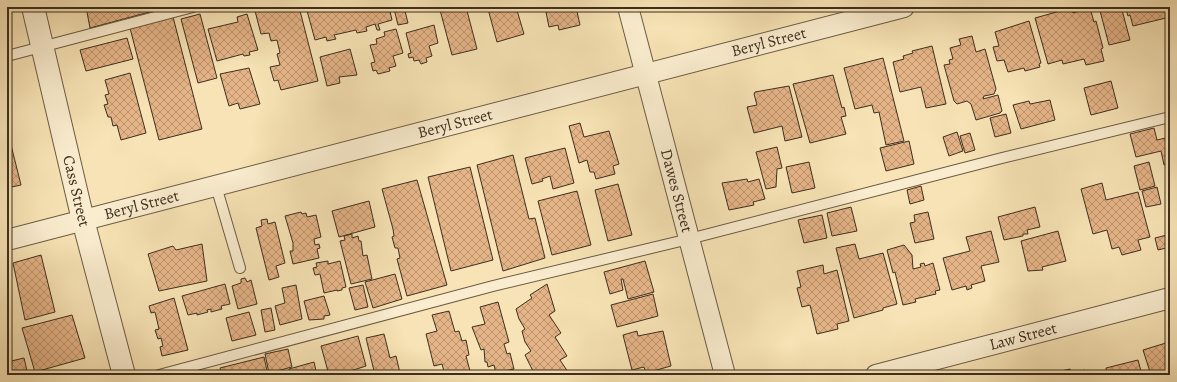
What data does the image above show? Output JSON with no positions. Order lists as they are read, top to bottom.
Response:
{
  "streets": {
    "street": [
      "Beryl Street",
      "Cass Street",
      "Dawes Street",
      "Law Street"
    ]
  },
  "crossings": [
    ["Beryl Street", "Cass Street"],
    ["Beryl Street", "Dawes Street"]
  ]
}
